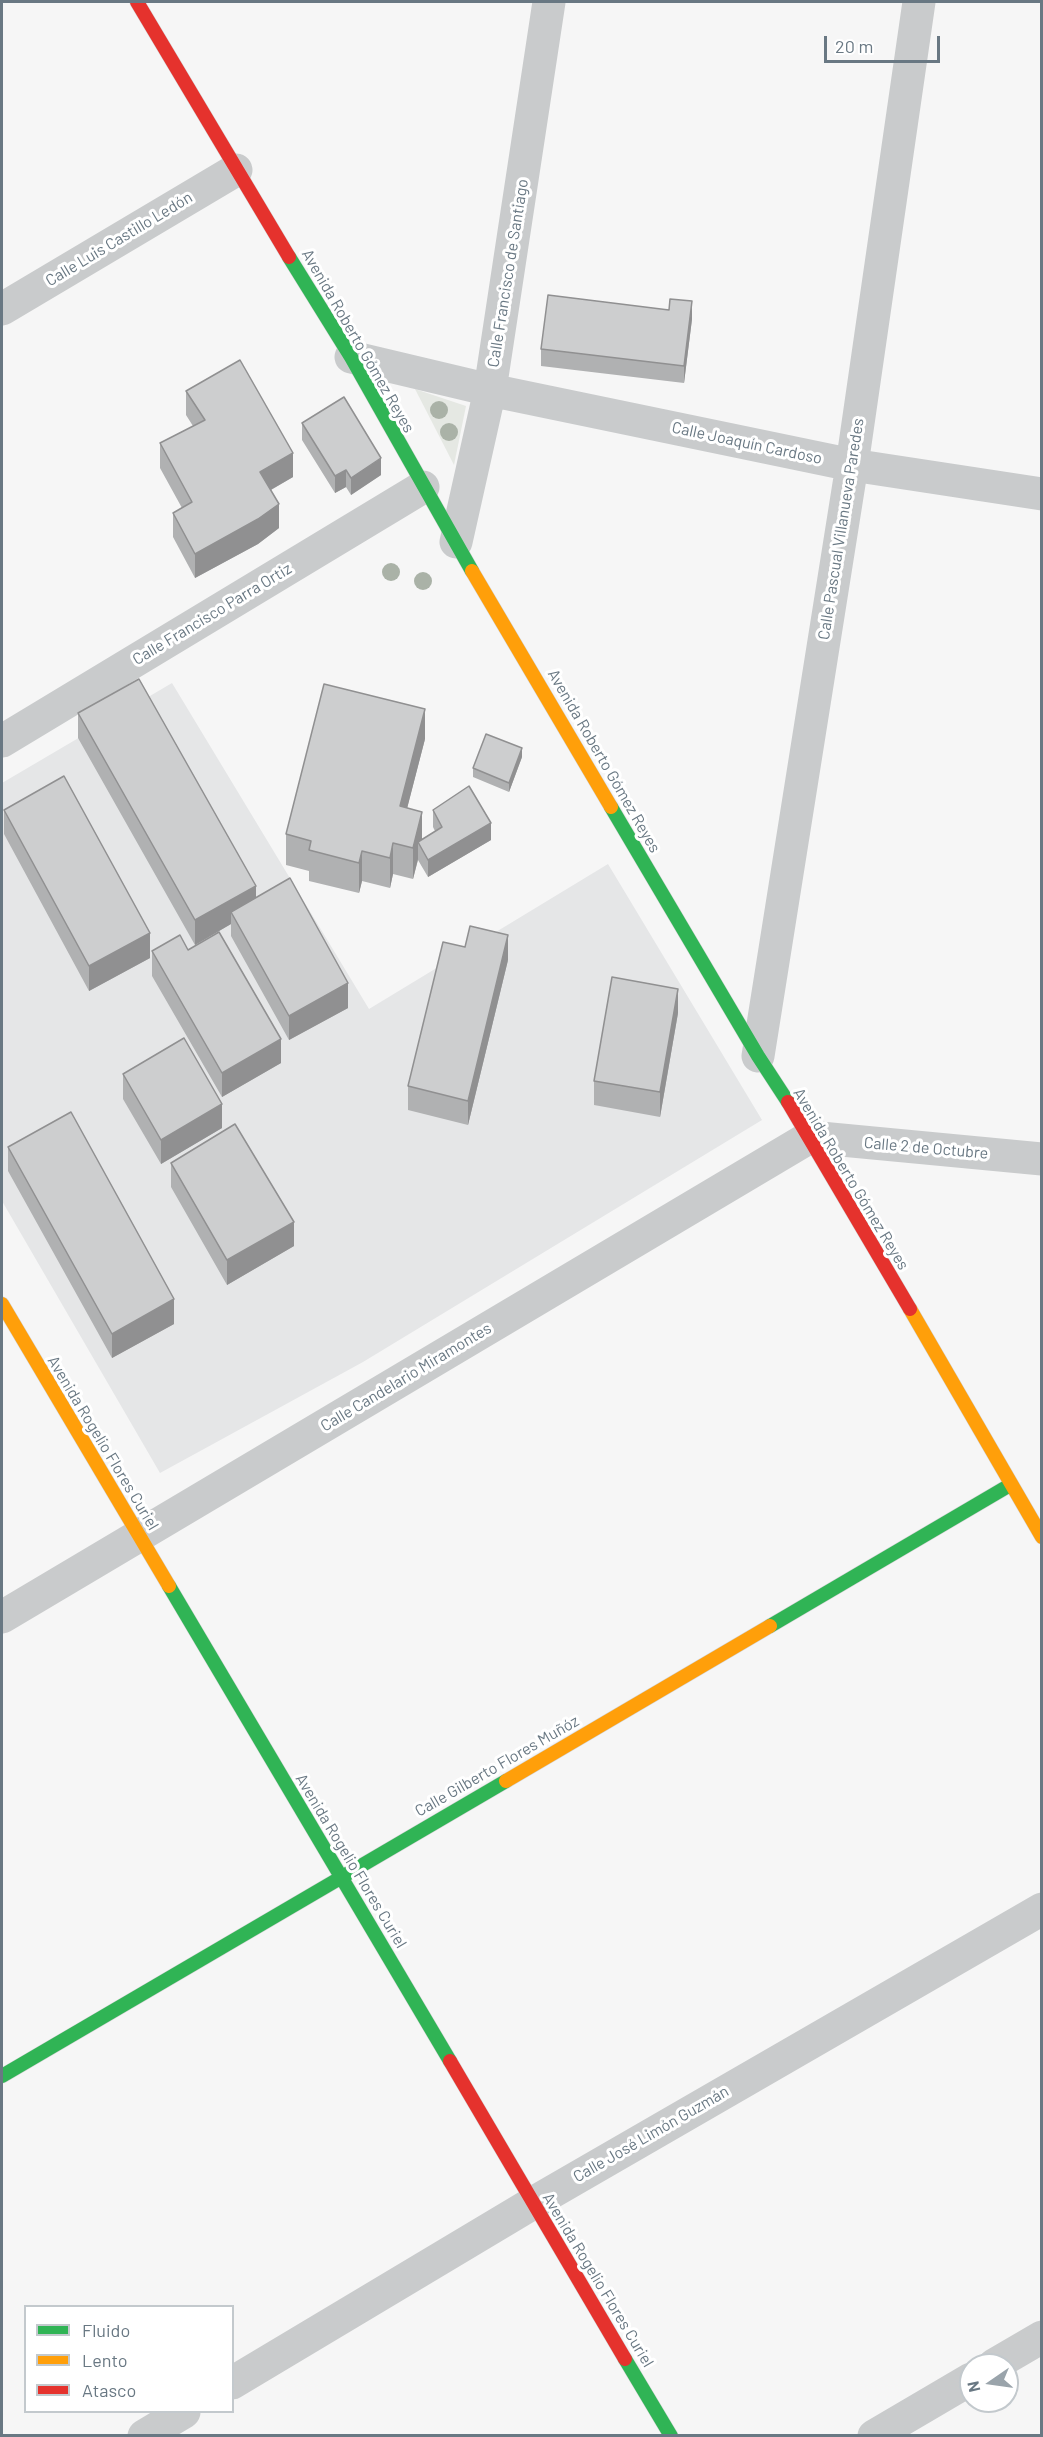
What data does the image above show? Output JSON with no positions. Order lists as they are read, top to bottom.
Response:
{
  "streets": {
    "street": [
      "Calle Luis Castillo Ledón",
      "Calle Francisco de Santiago",
      "Avenida Roberto Gómez Reyes",
      "Calle Joaquín Cardoso",
      "Calle Pascual Villanueva Paredes",
      "Calle Francisco Parra Ortiz",
      "Calle 2 de Octubre",
      "Calle Candelario Miramontes",
      "Avenida Rogelio Flores Curiel",
      "Calle Gilberto Flores Muñóz",
      "Calle José Limón Guzmán"
    ]
  },
  "crossings": [
    ["Calle Luis Castillo Ledón", "Avenida Roberto Gómez Reyes"],
    ["Calle Francisco de Santiago", "Avenida Roberto Gómez Reyes"],
    ["Calle Francisco de Santiago", "Calle Joaquín Cardoso"],
    ["Avenida Roberto Gómez Reyes", "Calle Joaquín Cardoso"],
    ["Avenida Roberto Gómez Reyes", "Calle Pascual Villanueva Paredes"],
    ["Avenida Roberto Gómez Reyes", "Calle Francisco Parra Ortiz"],
    ["Avenida Roberto Gómez Reyes", "Calle 2 de Octubre"],
    ["Avenida Roberto Gómez Reyes", "Calle Candelario Miramontes"],
    ["Avenida Roberto Gómez Reyes", "Calle Gilberto Flores Muñóz"],
    ["Calle Joaquín Cardoso", "Calle Pascual Villanueva Paredes"],
    ["Calle 2 de Octubre", "Calle Candelario Miramontes"],
    ["Calle Candelario Miramontes", "Avenida Rogelio Flores Curiel"],
    ["Avenida Rogelio Flores Curiel", "Calle Gilberto Flores Muñóz"],
    ["Avenida Rogelio Flores Curiel", "Calle José Limón Guzmán"]
  ],
  "legend": ["Fluido", "Lento", "Atasco"],
  "scale_bar": "20 m",
  "north": "left"
}
